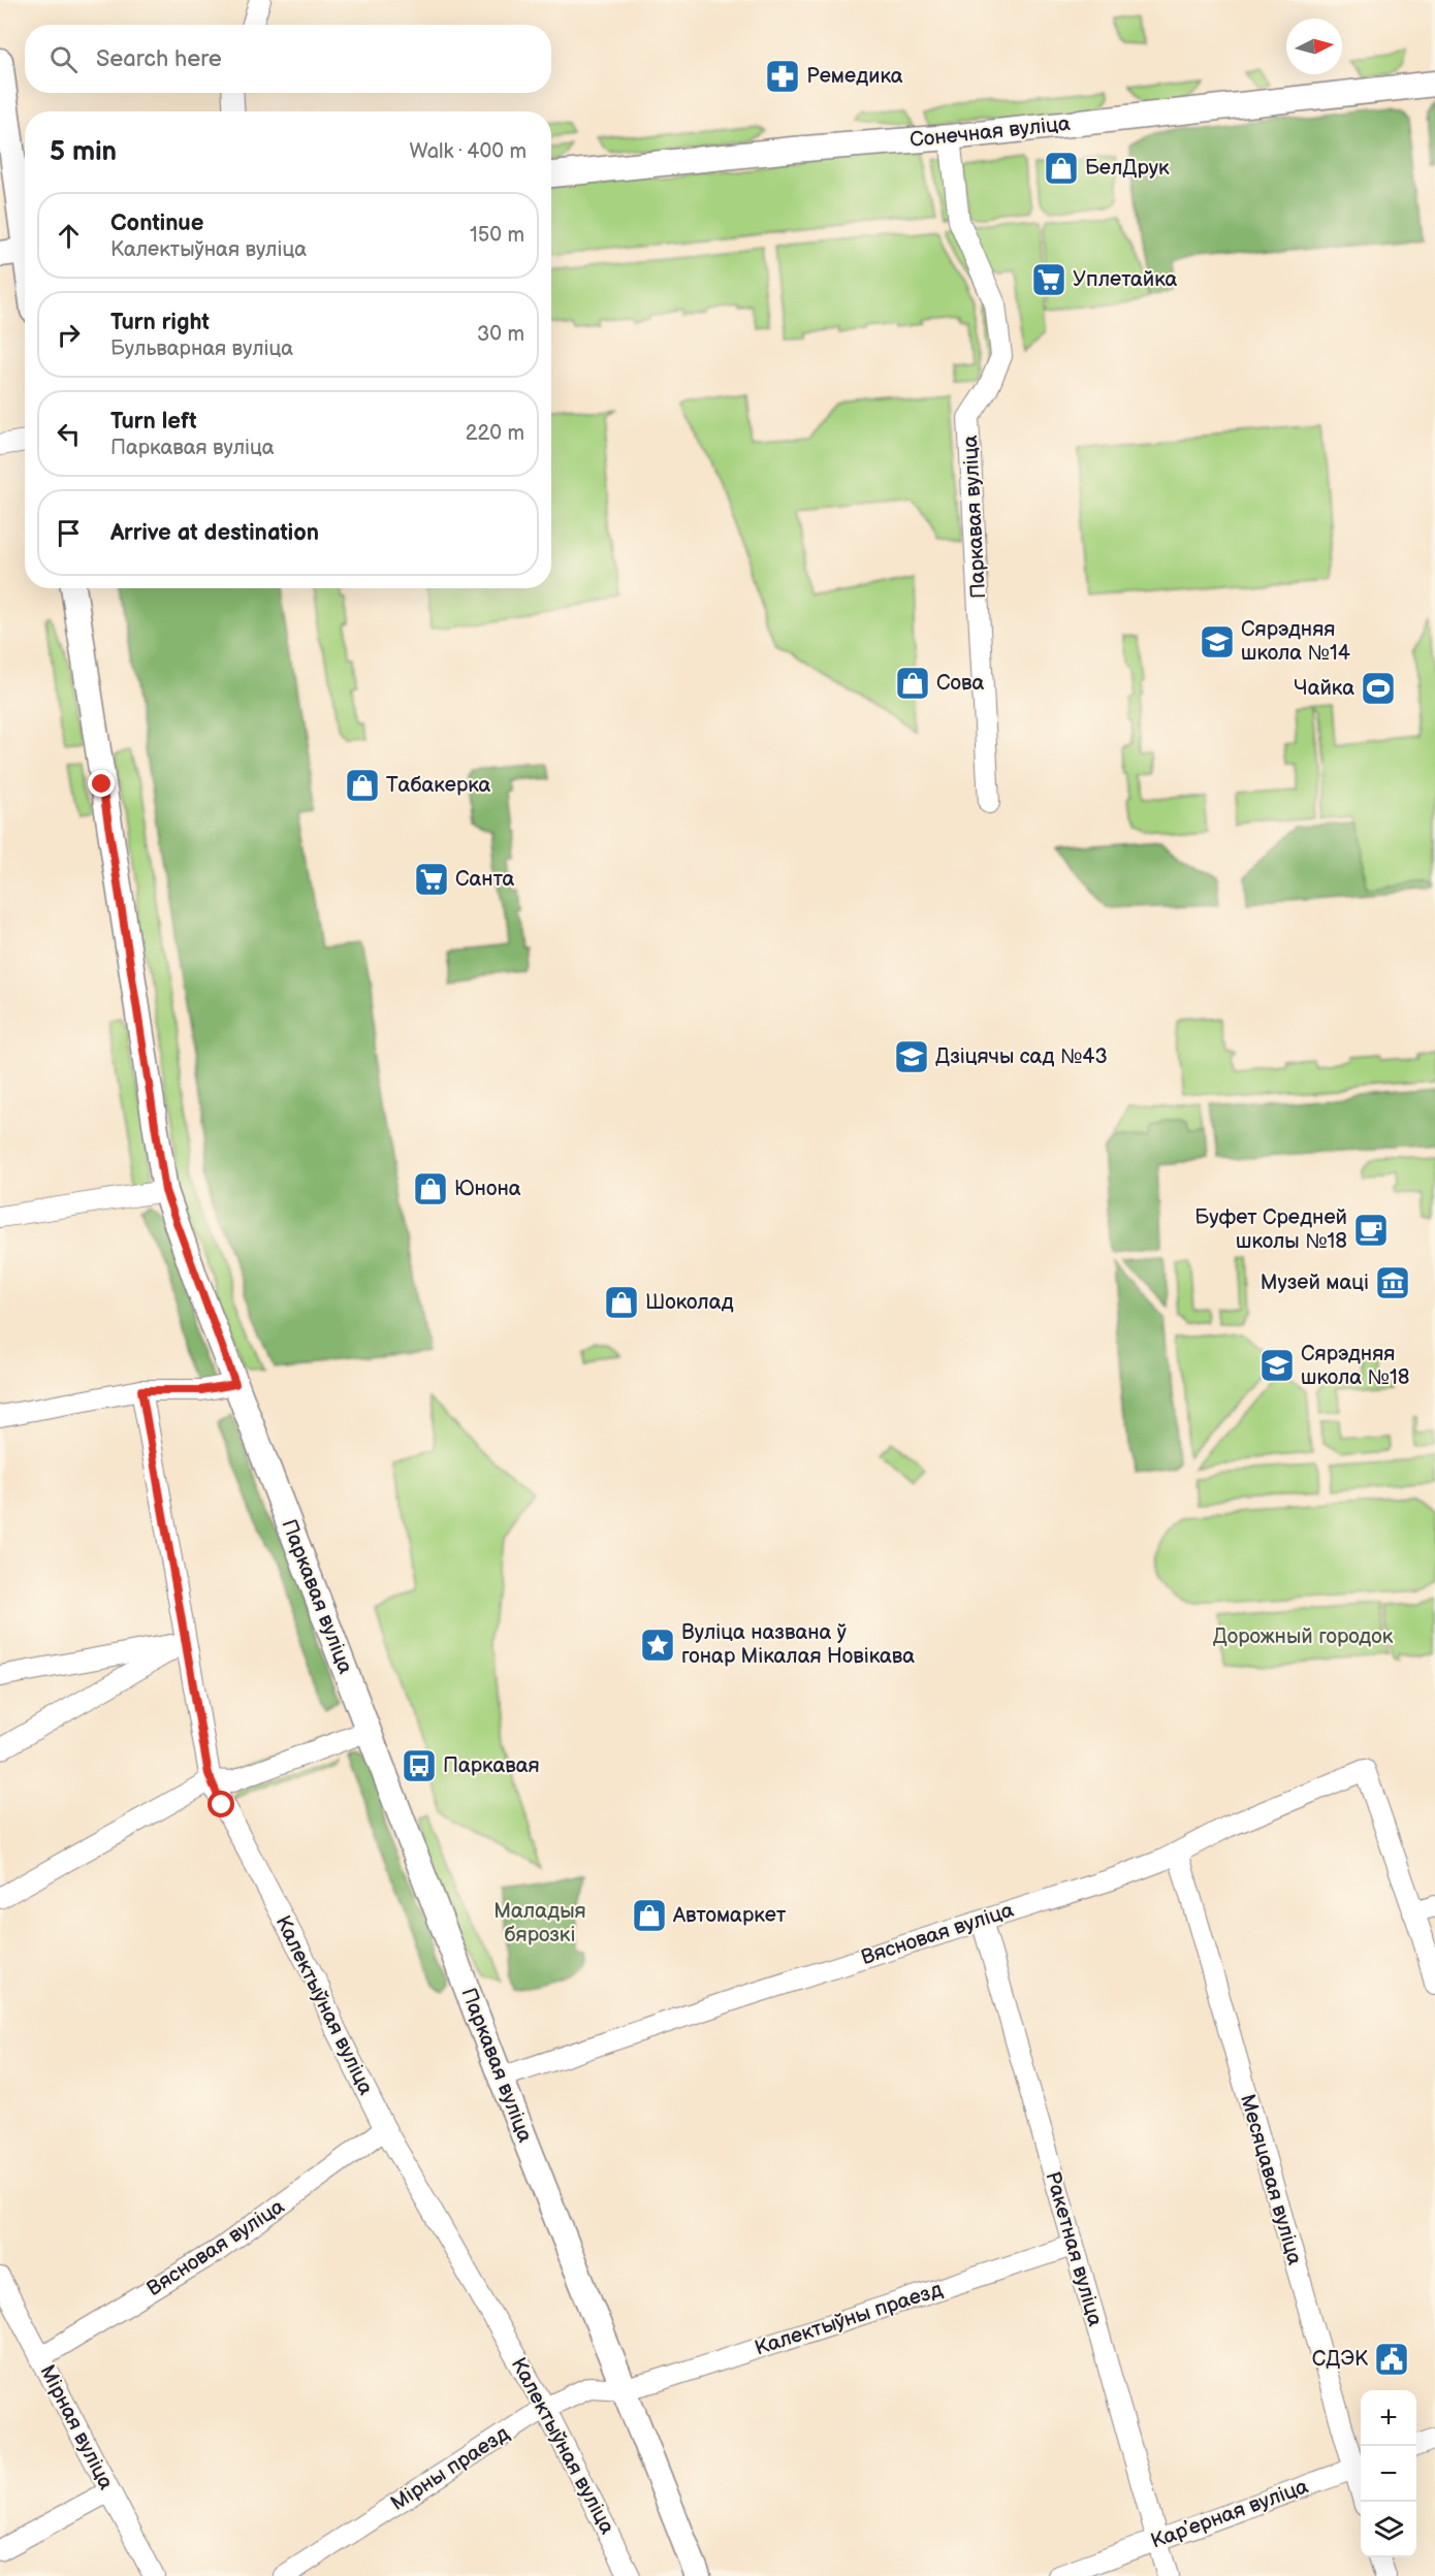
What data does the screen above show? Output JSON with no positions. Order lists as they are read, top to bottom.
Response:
{
  "streets": {
    "street": [
      "Сонечная вуліца",
      "Паркавая вуліца",
      "Вясновая вуліца",
      "Калектыўная вуліца",
      "Месяцавая вуліца",
      "Ракетная вуліца",
      "Калектыўны праезд",
      "Мірная вуліца",
      "Мірны праезд",
      "Карʼерная вуліца"
    ]
  },
  "crossings": [
    ["Сонечная вуліца", "Паркавая вуліца"],
    ["Паркавая вуліца", "Вясновая вуліца"],
    ["Паркавая вуліца", "Калектыўны праезд"],
    ["Паркавая вуліца", "Мірны праезд"],
    ["Вясновая вуліца", "Калектыўная вуліца"],
    ["Вясновая вуліца", "Месяцавая вуліца"],
    ["Вясновая вуліца", "Ракетная вуліца"],
    ["Вясновая вуліца", "Мірная вуліца"],
    ["Калектыўная вуліца", "Мірны праезд"],
    ["Месяцавая вуліца", "Карʼерная вуліца"],
    ["Ракетная вуліца", "Калектыўны праезд"],
    ["Ракетная вуліца", "Карʼерная вуліца"],
    ["Калектыўны праезд", "Мірны праезд"]
  ],
  "parks": ["Дорожный городок", "Маладыя бярозкі"],
  "places": {
    "pharmacy": ["Ремедика"],
    "shop": [
      "БелДрук",
      "Сова",
      "Табакерка",
      "Юнона",
      "Шоколад",
      "Автомаркет"
    ],
    "supermarket": ["Уплетайка", "Санта"],
    "school or university": ["Сярэдняя школа №14", "Дзіцячы сад №43", "Сярэдняя школа №18"],
    "sports": ["Чайка"],
    "cafe": ["Буфет Средней школы №18"],
    "museum": ["Музей маці"],
    "place": ["Вуліца названа ў гонар Мікалая Новікава"],
    "bus stop": ["Паркавая"],
    "public building": ["СДЭК"]
  },
  "north": "right",
  "page": {
    "search": "Search here",
    "heading": ["5 min", "Walk · 400 m"],
    "list": [
      ["Continue", "Калектыўная вуліца", "150 m"],
      ["Turn right", "Бульварная вуліца", "30 m"],
      ["Turn left", "Паркавая вуліца", "220 m"],
      "Arrive at destination"
    ],
    "map_buttons": ["+", "−"]
  }
}
